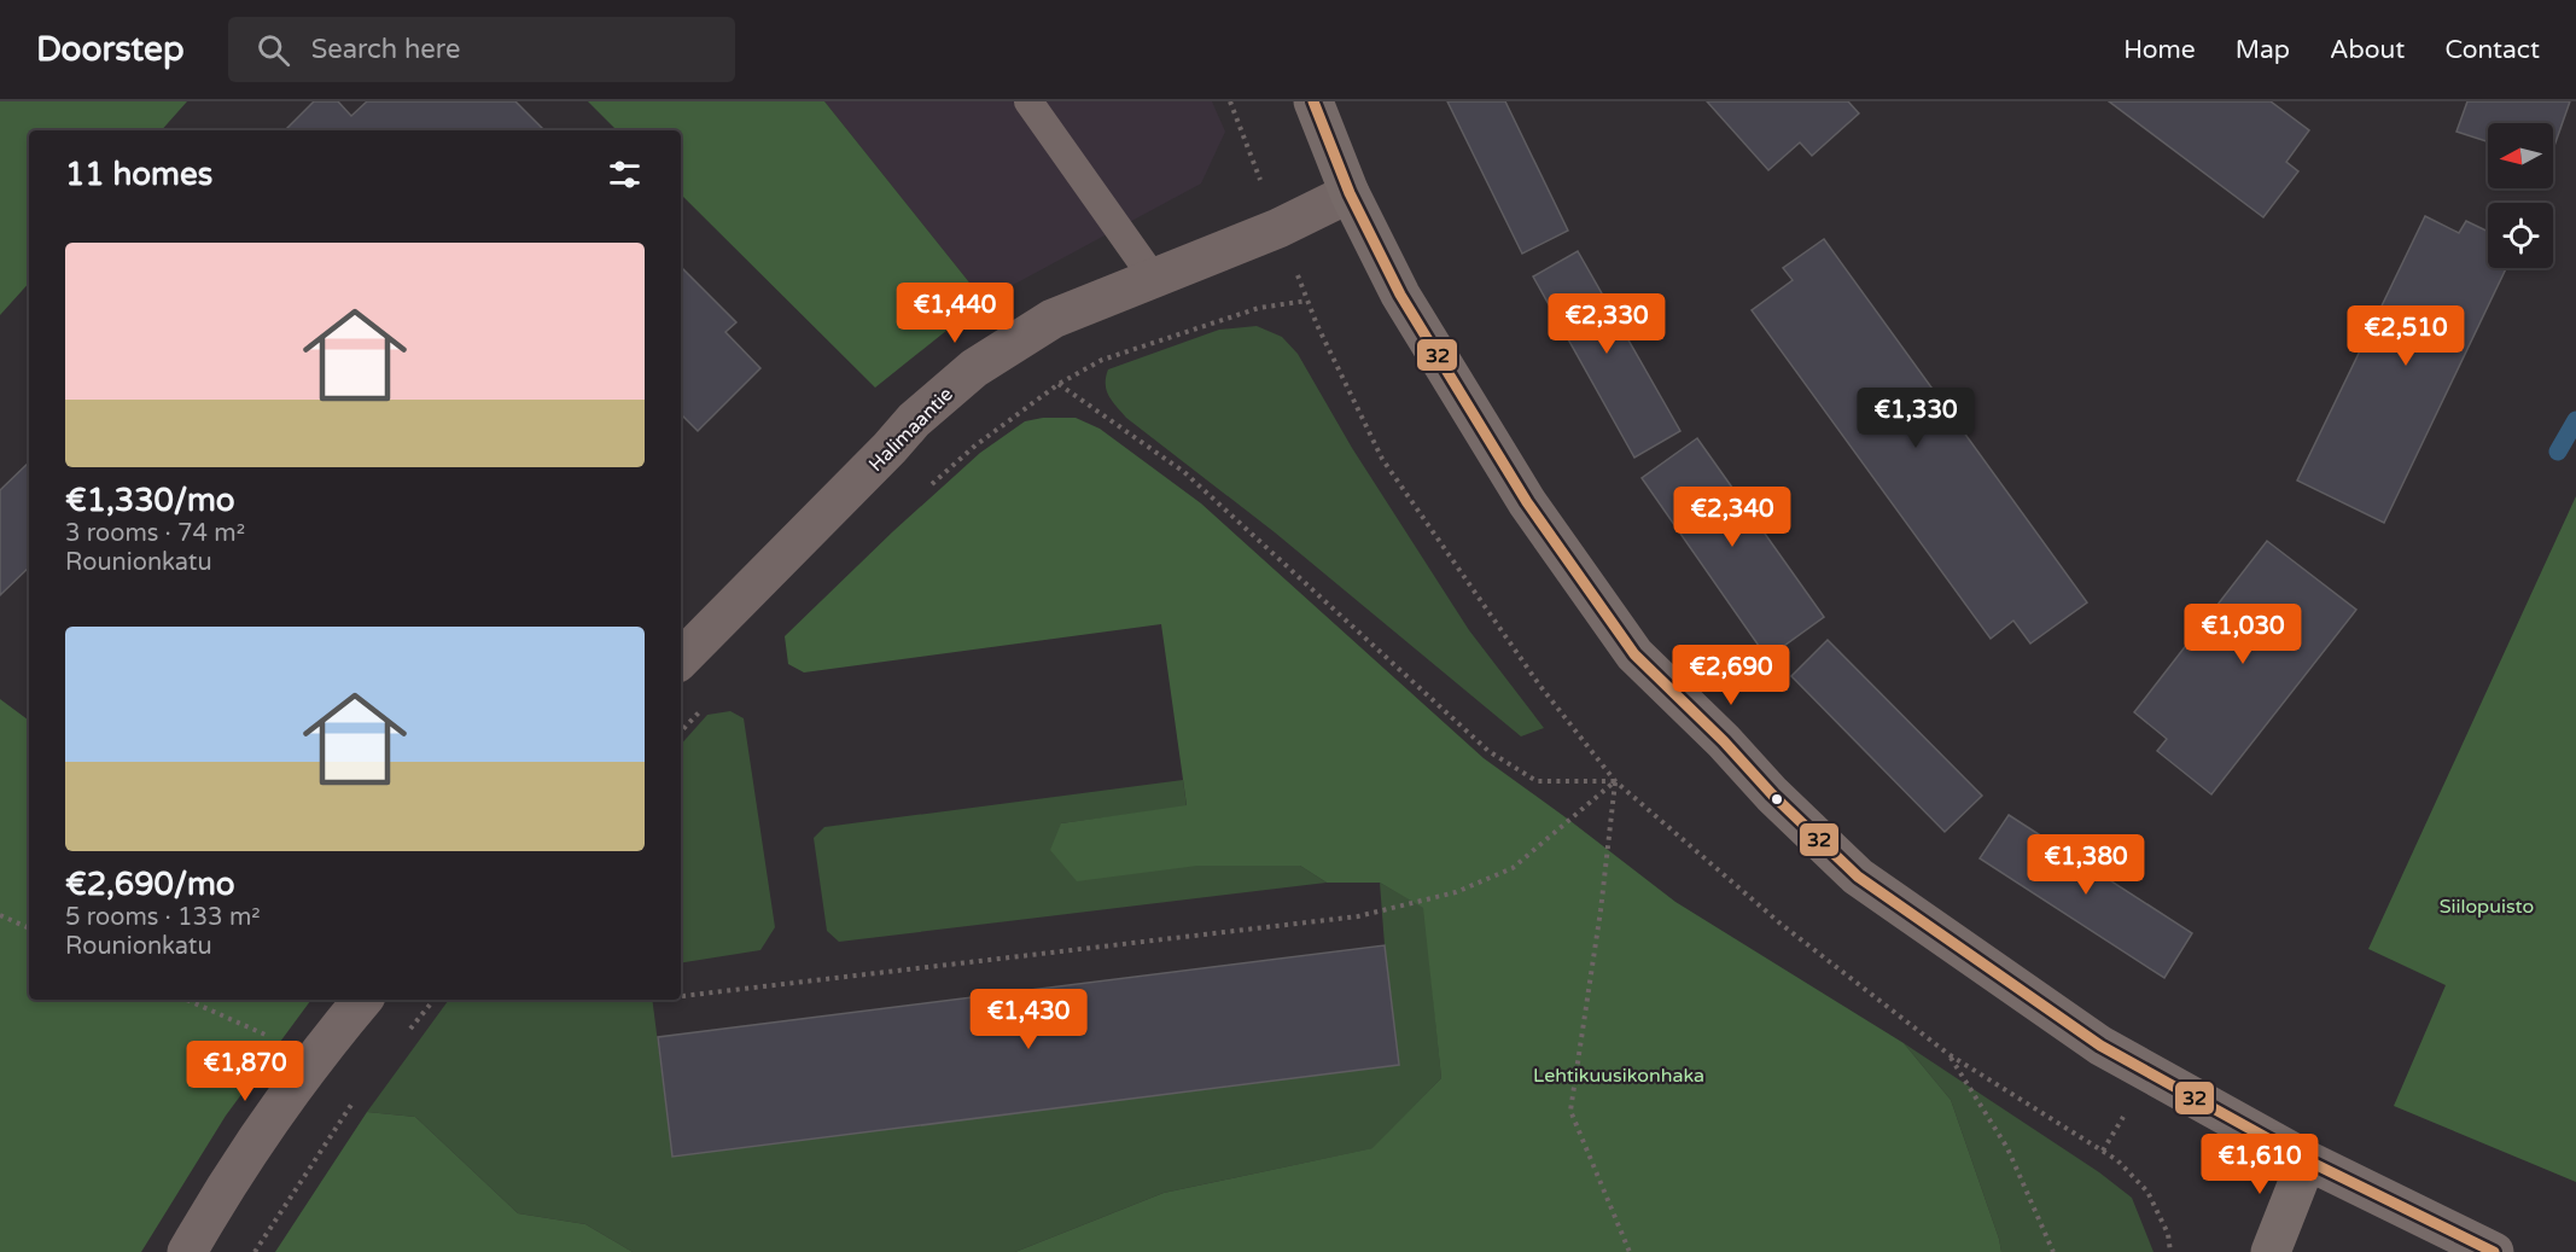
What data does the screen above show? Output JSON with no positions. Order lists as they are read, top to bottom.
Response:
{
  "streets": {
    "street": ["Halimaantie"]
  },
  "parks": ["Siilopuisto", "Lehtikuusikonhaka"],
  "lines": ["transit line 32"],
  "north": "left",
  "page": {
    "header": "Doorstep",
    "search": "Search here",
    "nav": [
      "Home",
      "Map",
      "About",
      "Contact"
    ],
    "heading": "11 homes",
    "list": [
      {
        "name": "€1,330/mo",
        "note": "3 rooms · 74 m² · Rounionkatu"
      },
      {
        "name": "€2,690/mo",
        "note": "5 rooms · 133 m² · Rounionkatu"
      }
    ],
    "price": [
      "€1,440",
      "€2,330",
      "€2,510",
      "€1,330",
      "€2,340",
      "€1,030",
      "€2,690",
      "€1,380",
      "€1,430",
      "€1,870",
      "€1,610"
    ]
  }
}
